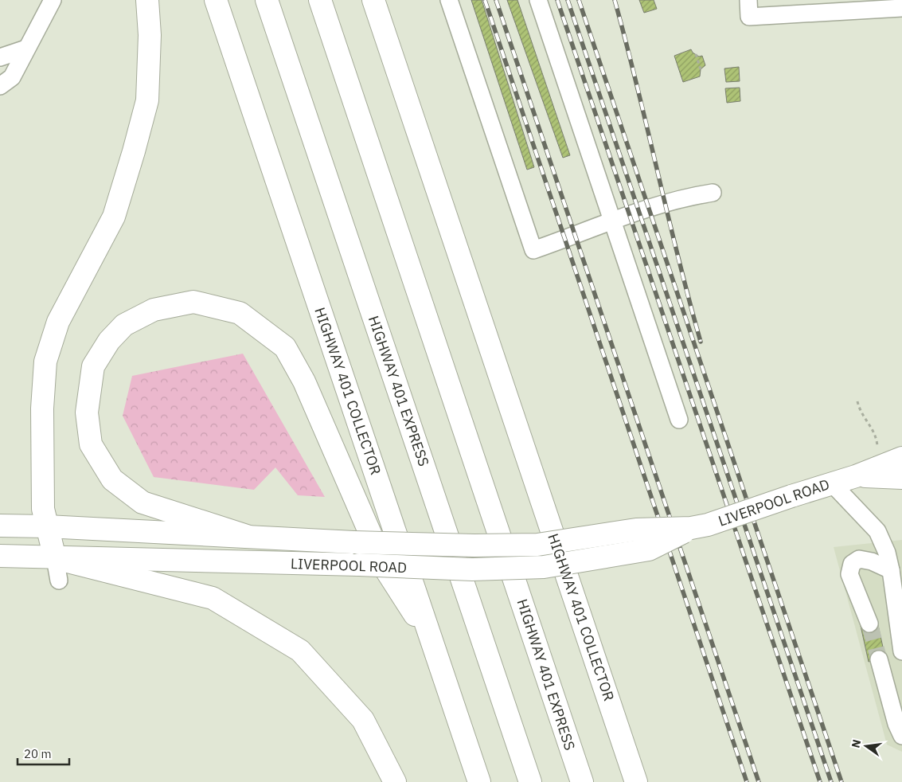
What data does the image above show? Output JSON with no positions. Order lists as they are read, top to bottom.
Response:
{
  "streets": {
    "main road": ["HIGHWAY 401 COLLECTOR", "HIGHWAY 401 EXPRESS", "LIVERPOOL ROAD"]
  },
  "scale_bar": "20 m",
  "north": "left"
}
